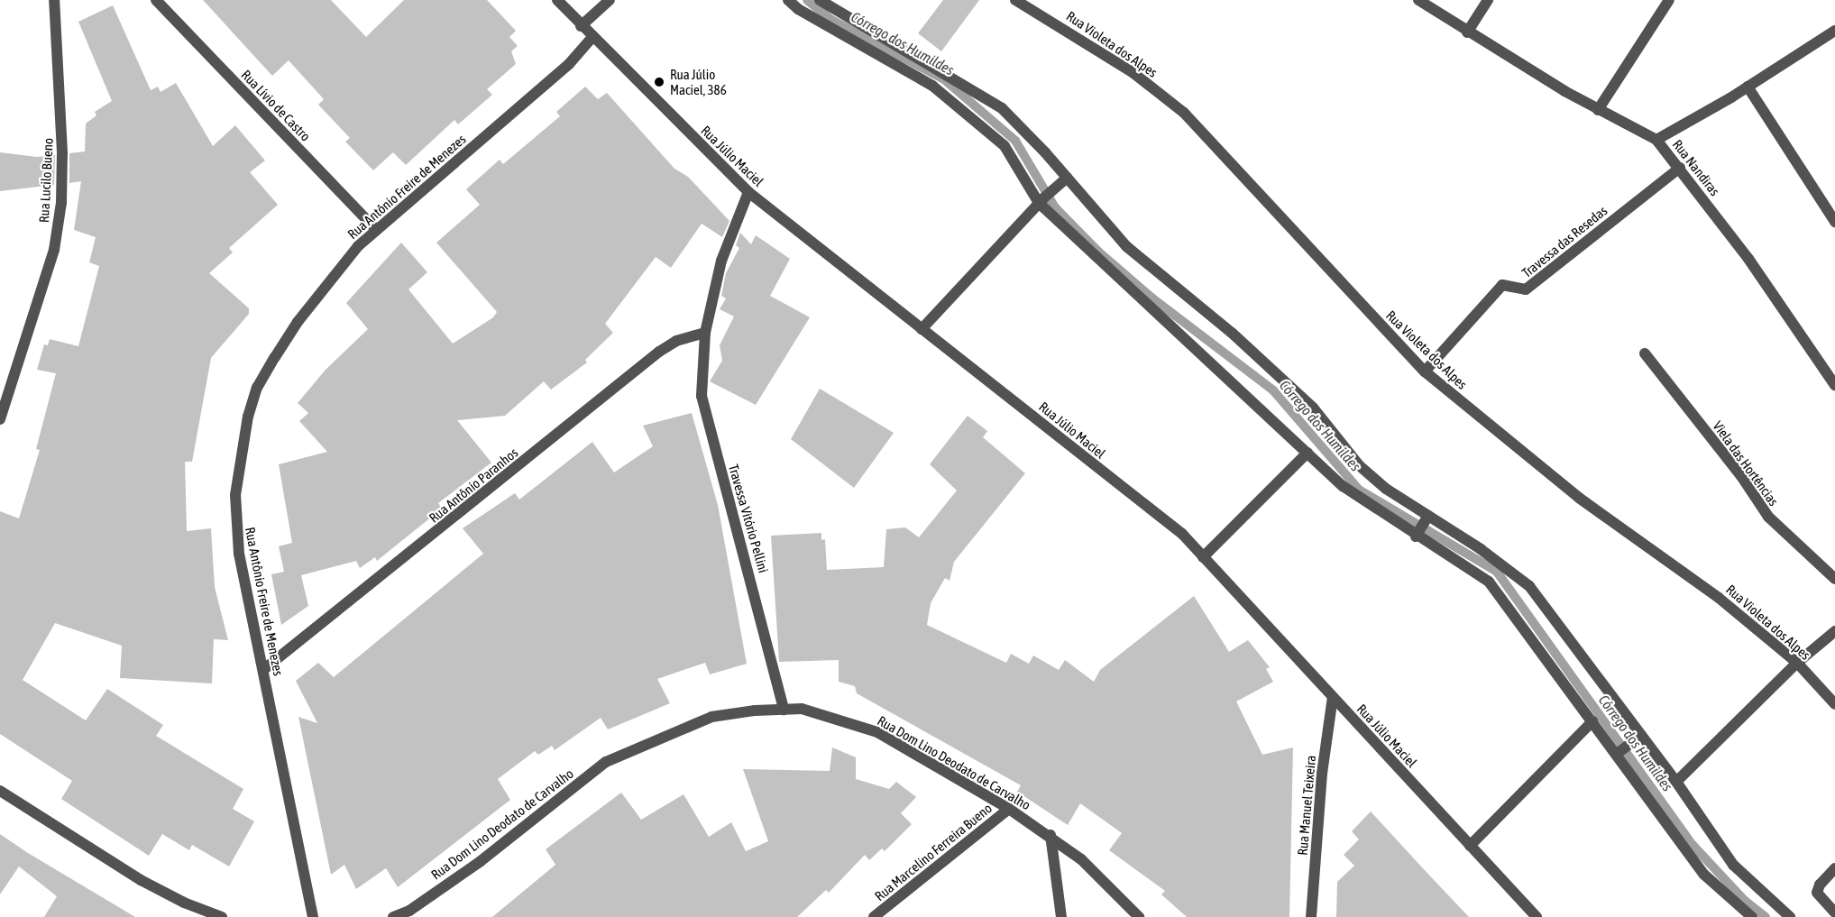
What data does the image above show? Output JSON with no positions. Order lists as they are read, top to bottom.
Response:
{
  "streets": {
    "street": [
      "Rua Violeta dos Alpes",
      "Rua Lívio de Castro",
      "Rua Júlio Maciel",
      "Rua Nandiras",
      "Rua Lucilo Bueno",
      "Rua Antônio Freire de Menezes",
      "Travessa das Resedas",
      "Viela das Hortências",
      "Rua Antônio Paranhos",
      "Travessa Vitório Pellini",
      "Rua Dom Lino Deodato de Carvalho",
      "Rua Manuel Teixeira",
      "Rua Marcelino Ferreira Bueno"
    ]
  },
  "crossings": [
    ["Rua Violeta dos Alpes", "Travessa das Resedas"],
    ["Rua Lívio de Castro", "Rua Antônio Freire de Menezes"],
    ["Rua Júlio Maciel", "Rua Antônio Freire de Menezes"],
    ["Rua Júlio Maciel", "Travessa Vitório Pellini"],
    ["Rua Júlio Maciel", "Rua Manuel Teixeira"],
    ["Rua Nandiras", "Travessa das Resedas"],
    ["Rua Antônio Freire de Menezes", "Rua Antônio Paranhos"],
    ["Rua Antônio Paranhos", "Travessa Vitório Pellini"],
    ["Travessa Vitório Pellini", "Rua Dom Lino Deodato de Carvalho"],
    ["Rua Dom Lino Deodato de Carvalho", "Rua Marcelino Ferreira Bueno"]
  ],
  "water": ["Córrego dos Humildes"],
  "places": ["Rua Júlio Maciel, 386"]
}
